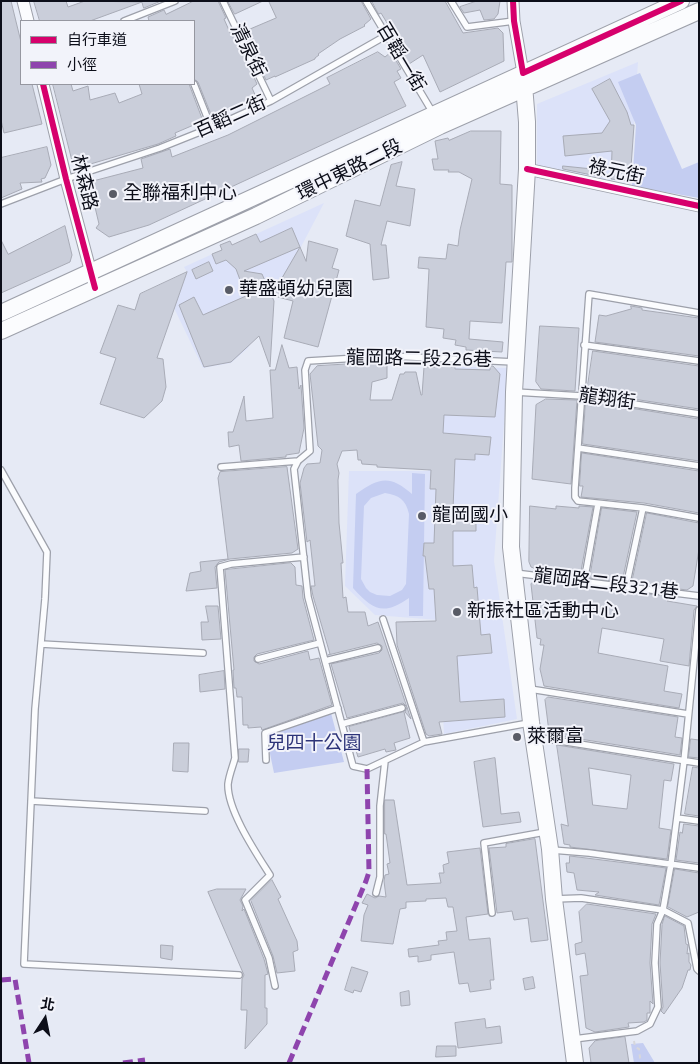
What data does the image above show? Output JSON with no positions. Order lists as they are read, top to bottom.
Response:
{
  "streets": {
    "main road": ["環中東路二段"],
    "street": ["祿元街", "林森路"],
    "lane": [
      "清泉街",
      "百韜一街",
      "百韜二街",
      "龍岡路二段226巷",
      "龍翔街",
      "龍岡路二段321巷"
    ]
  },
  "crossings": [
    ["清泉街", "百韜二街"],
    ["百韜一街", "百韜二街"],
    ["百韜一街", "環中東路二段"],
    ["百韜二街", "林森路"],
    ["環中東路二段", "林森路"]
  ],
  "parks": ["兒四十公園"],
  "places": [
    "全聯福利中心",
    "華盛頓幼兒園",
    "龍岡國小",
    "新振社區活動中心",
    "萊爾富"
  ],
  "legend": ["自行車道", "小徑"],
  "north": "top"
}
